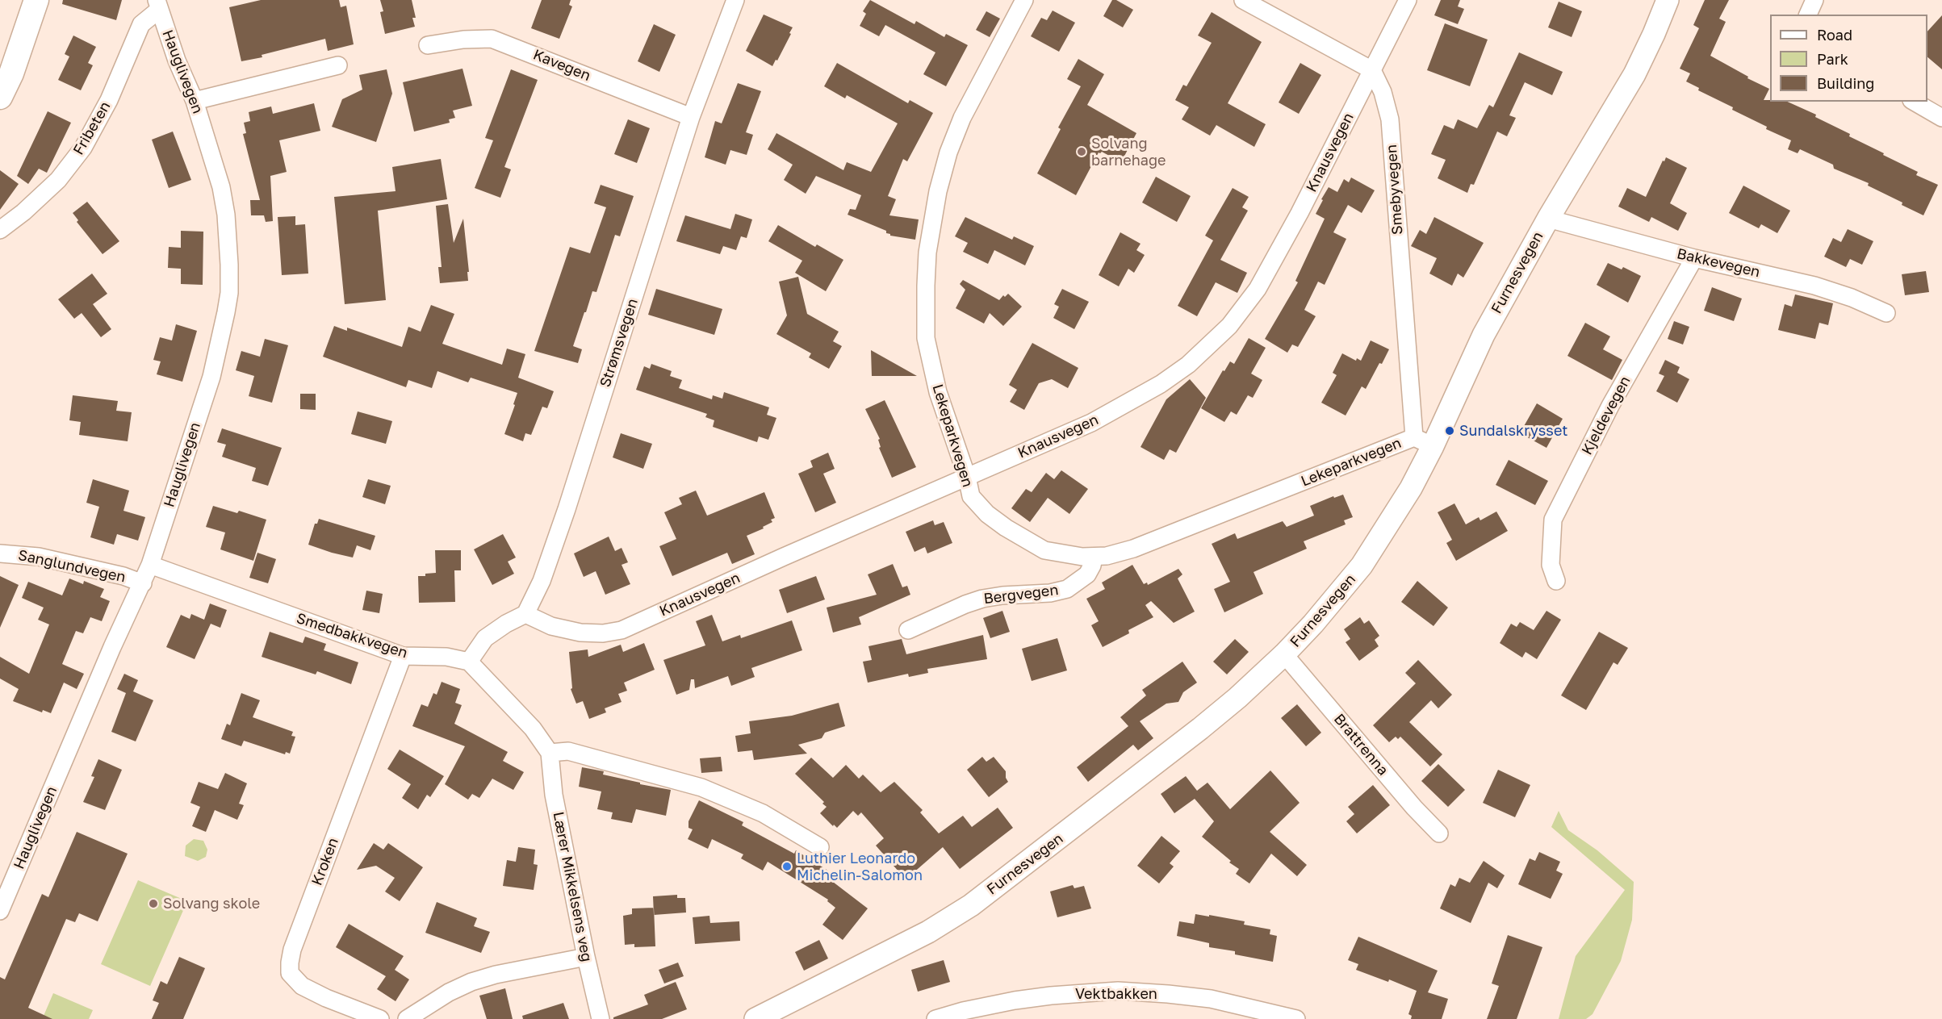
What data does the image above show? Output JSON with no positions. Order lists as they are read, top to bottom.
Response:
{
  "streets": {
    "street": [
      "Kavegen",
      "Hauglivegen",
      "Fribeten",
      "Knausvegen",
      "Smebyvegen",
      "Bakkevegen",
      "Furnesvegen",
      "Strømsvegen",
      "Kjeldevegen",
      "Lekeparkvegen",
      "Sanglundvegen",
      "Bergvegen",
      "Smedbakkvegen",
      "Brattrenna",
      "Kroken",
      "Lærer Mikkelsens veg",
      "Vektbakken"
    ]
  },
  "crossings": [
    ["Kavegen", "Strømsvegen"],
    ["Hauglivegen", "Fribeten"],
    ["Hauglivegen", "Sanglundvegen"],
    ["Hauglivegen", "Smedbakkvegen"],
    ["Knausvegen", "Smebyvegen"],
    ["Knausvegen", "Strømsvegen"],
    ["Knausvegen", "Lekeparkvegen"],
    ["Smebyvegen", "Furnesvegen"],
    ["Smebyvegen", "Lekeparkvegen"],
    ["Bakkevegen", "Furnesvegen"],
    ["Bakkevegen", "Kjeldevegen"],
    ["Furnesvegen", "Lekeparkvegen"],
    ["Furnesvegen", "Brattrenna"],
    ["Lekeparkvegen", "Bergvegen"],
    ["Smedbakkvegen", "Kroken"]
  ],
  "places": [
    "Solvang barnehage",
    "Sundalskrysset",
    "Luthier Leonardo Michelin-Salomon",
    "Solvang skole"
  ],
  "legend": ["Road", "Park", "Building"]
}
